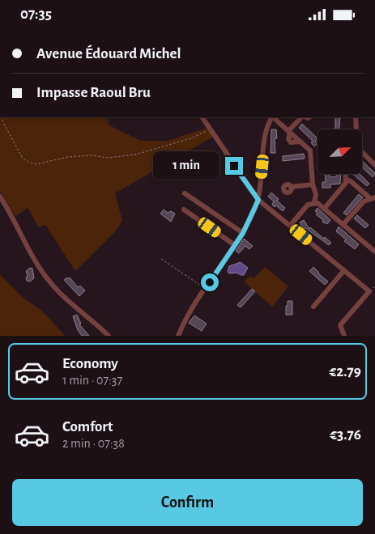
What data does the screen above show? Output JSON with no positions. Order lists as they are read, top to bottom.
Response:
{
  "north": "top right",
  "page": {
    "status": "07:35",
    "banner": ["Avenue Édouard Michel", "Impasse Raoul Bru"],
    "bubble": "1 min",
    "list": [
      {
        "name": "Economy",
        "note": "1 min · 07:37",
        "value": "€2.79"
      },
      {
        "name": "Comfort",
        "note": "2 min · 07:38",
        "value": "€3.76"
      }
    ],
    "buttons": "Confirm"
  }
}
